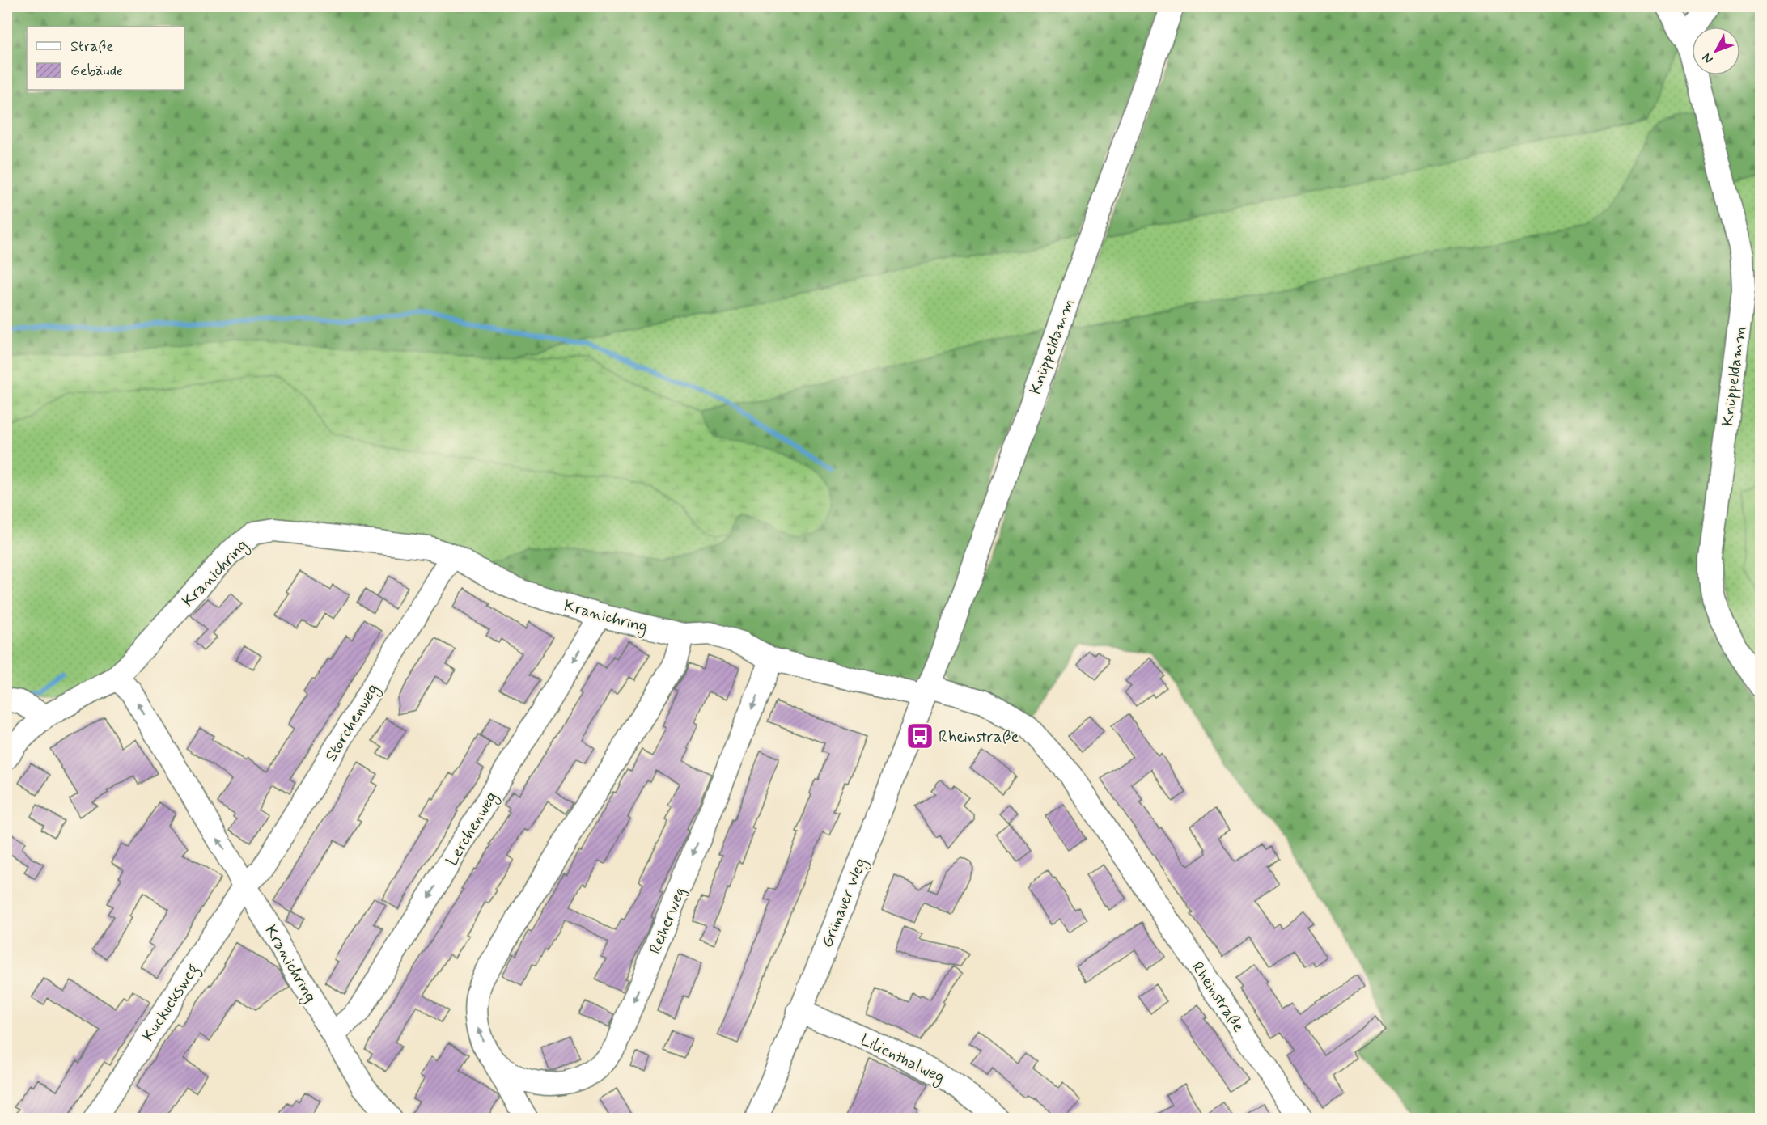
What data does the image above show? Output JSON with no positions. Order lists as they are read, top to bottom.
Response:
{
  "streets": {
    "street": [
      "Knüppeldamm",
      "Kranichring",
      "Storchenweg",
      "Lerchenweg",
      "Grünauer Weg",
      "Reiherweg",
      "Rheinstraße",
      "Kuckucksweg",
      "Lilienthalweg"
    ]
  },
  "crossings": [
    ["Knüppeldamm", "Kranichring"],
    ["Knüppeldamm", "Grünauer Weg"],
    ["Knüppeldamm", "Rheinstraße"],
    ["Kranichring", "Storchenweg"],
    ["Kranichring", "Lerchenweg"],
    ["Kranichring", "Grünauer Weg"],
    ["Kranichring", "Reiherweg"],
    ["Kranichring", "Rheinstraße"],
    ["Kranichring", "Kuckucksweg"],
    ["Storchenweg", "Kuckucksweg"],
    ["Grünauer Weg", "Rheinstraße"],
    ["Grünauer Weg", "Lilienthalweg"]
  ],
  "one_way": ["Lerchenweg"],
  "places": {
    "bus stop": ["Rheinstraße"]
  },
  "legend": ["Straße", "Gebäude"],
  "north": "bottom left"
}
